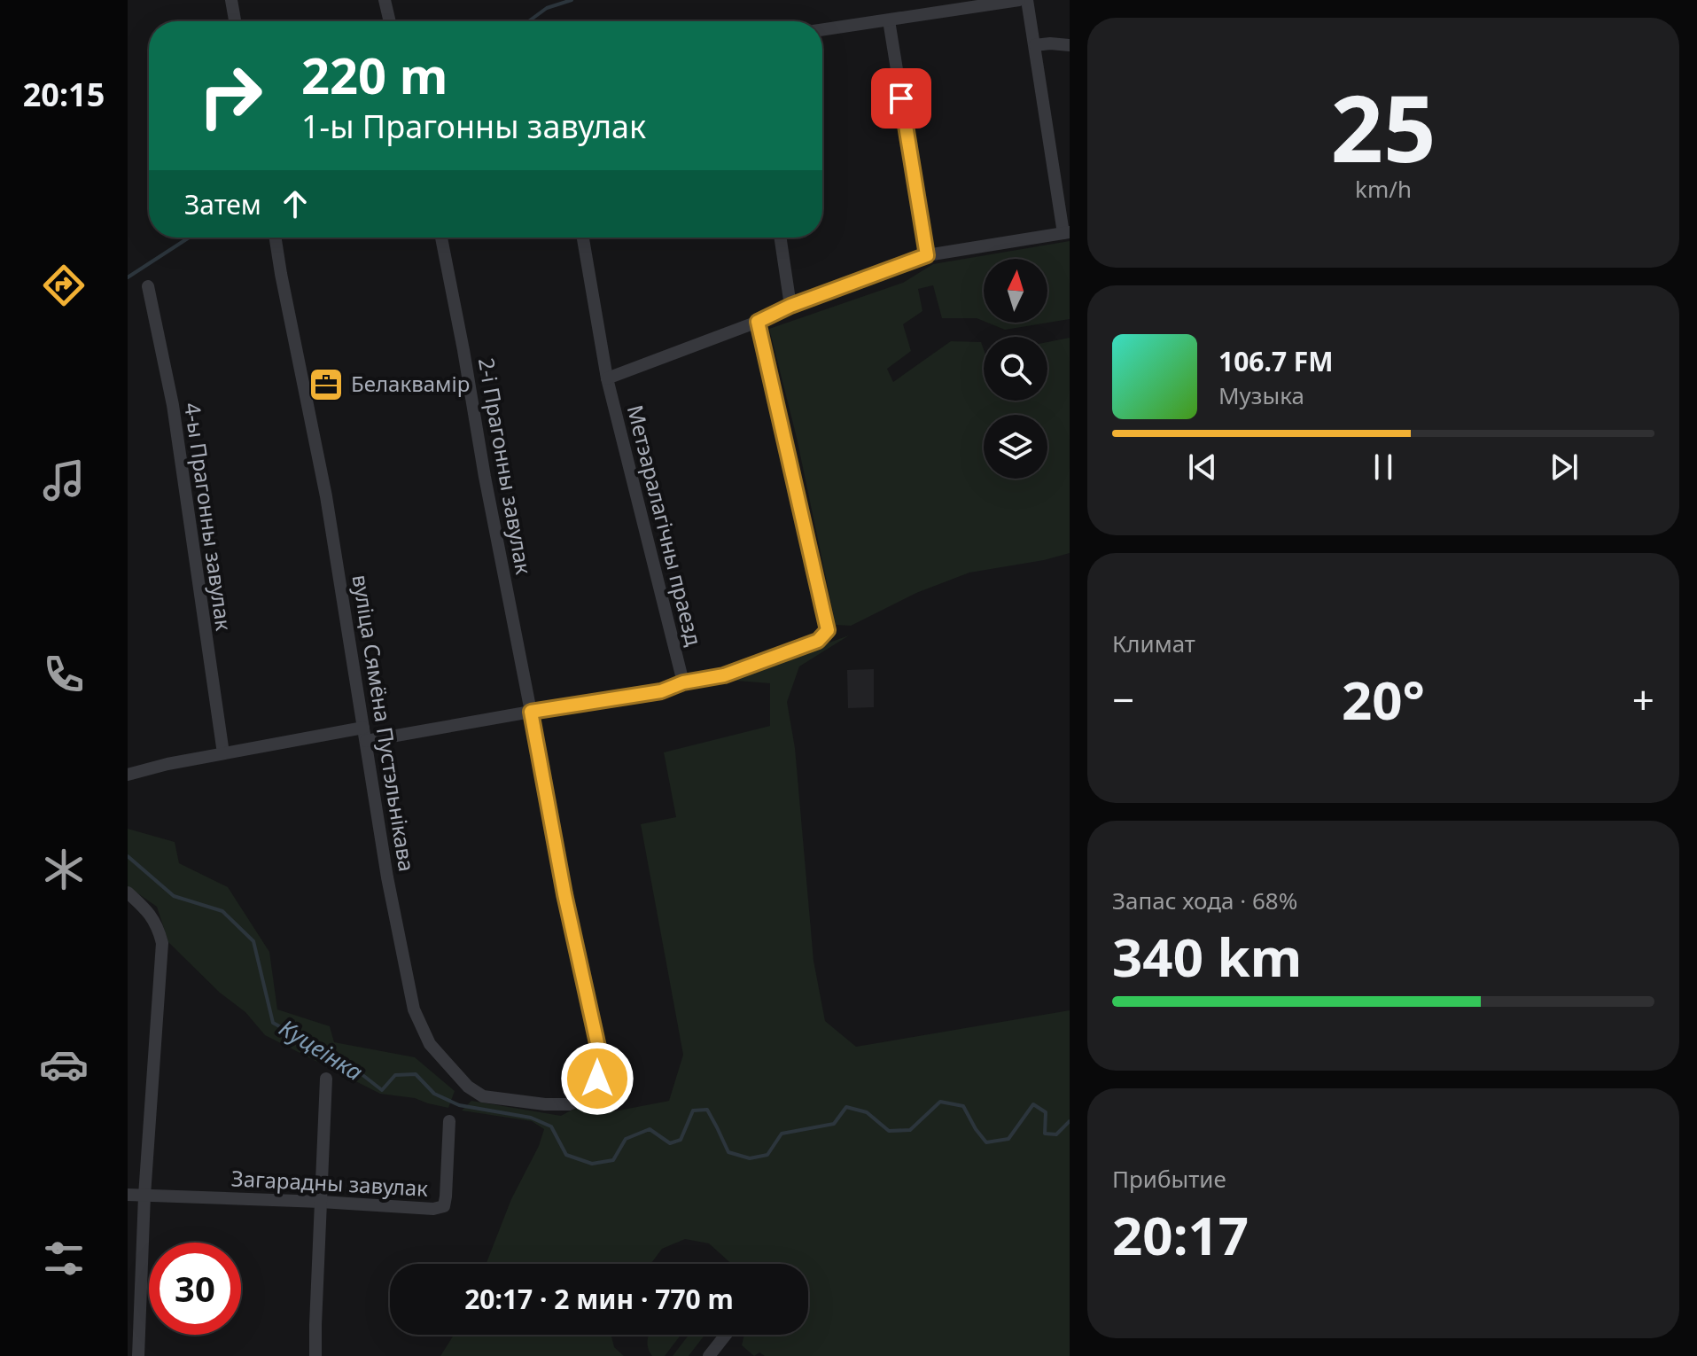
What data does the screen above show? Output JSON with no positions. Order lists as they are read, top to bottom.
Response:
{
  "streets": {
    "street": [
      "2-і Прагонны завулак",
      "4-ы Прагонны завулак",
      "Метэаралагічны праезд",
      "вуліца Сямёна Пустэльнікава",
      "Загарадны завулак"
    ]
  },
  "crossings": [
    ["2-і Прагонны завулак", "вуліца Сямёна Пустэльнікава"]
  ],
  "water": ["Куцеінка"],
  "places": {
    "office": ["Белаквамір"]
  },
  "north": "top",
  "page": {
    "tabs": "20:15",
    "tile": [
      ["25", "km/h"],
      "Климат",
      ["Запас хода · 68%", "340 km"],
      ["Прибытие", "20:17"]
    ],
    "turn": ["220 m", "1-ы Прагонны завулак"],
    "then": "Затем",
    "song": ["106.7 FM", "Музыка"],
    "heat": ["−", "20°", "+"],
    "limit": "30",
    "trip": "20:17 · 2 мин · 770 m"
  }
}
